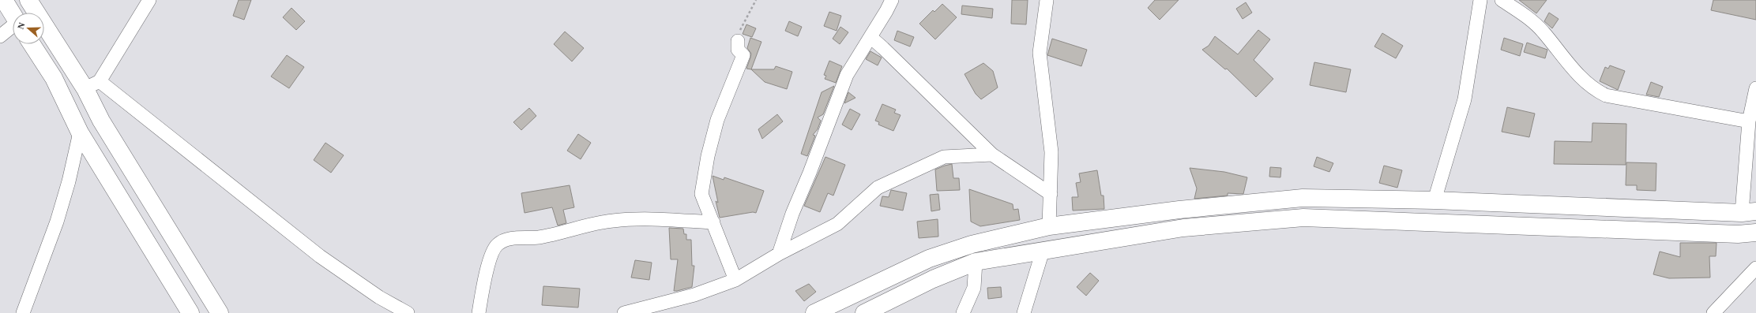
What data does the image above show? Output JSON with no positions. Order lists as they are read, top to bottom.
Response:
{
  "north": "left"
}
